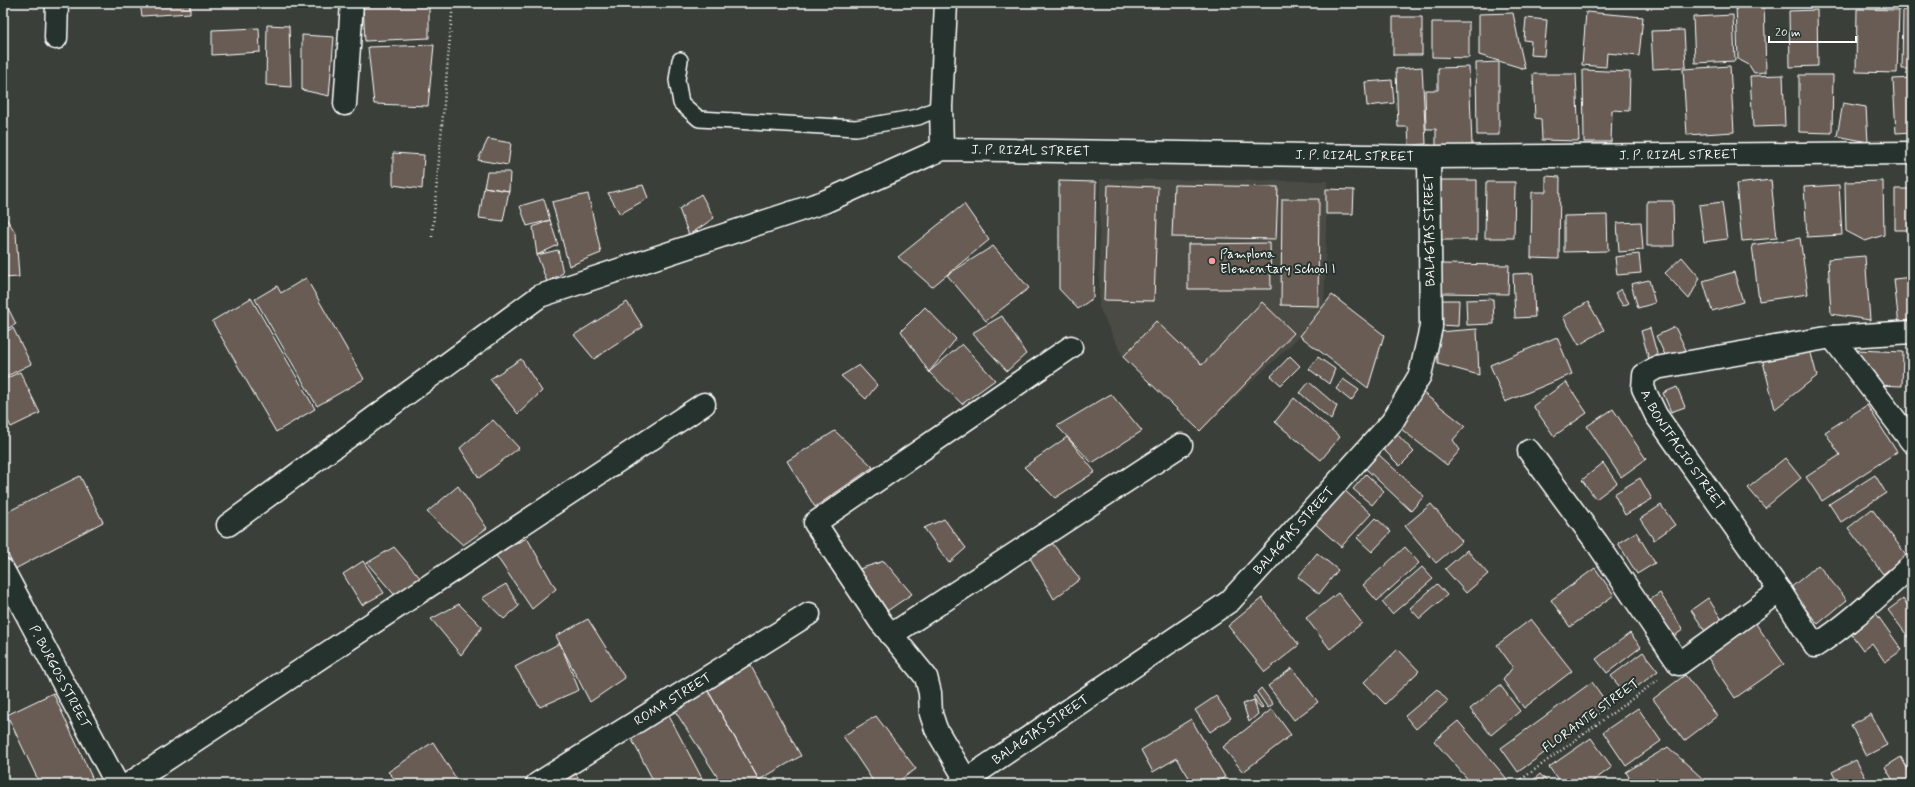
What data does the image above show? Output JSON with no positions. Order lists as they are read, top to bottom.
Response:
{
  "streets": {
    "street": [
      "J. P. RIZAL STREET",
      "BALAGTAS STREET",
      "A. BONIFACIO STREET",
      "P. BURGOS STREET",
      "ROMA STREET"
    ],
    "path": ["FLORANTE STREET"]
  },
  "crossings": [
    ["J. P. RIZAL STREET", "BALAGTAS STREET"]
  ],
  "places": ["Pamplona Elementary School I"],
  "scale_bar": "20 m"
}
